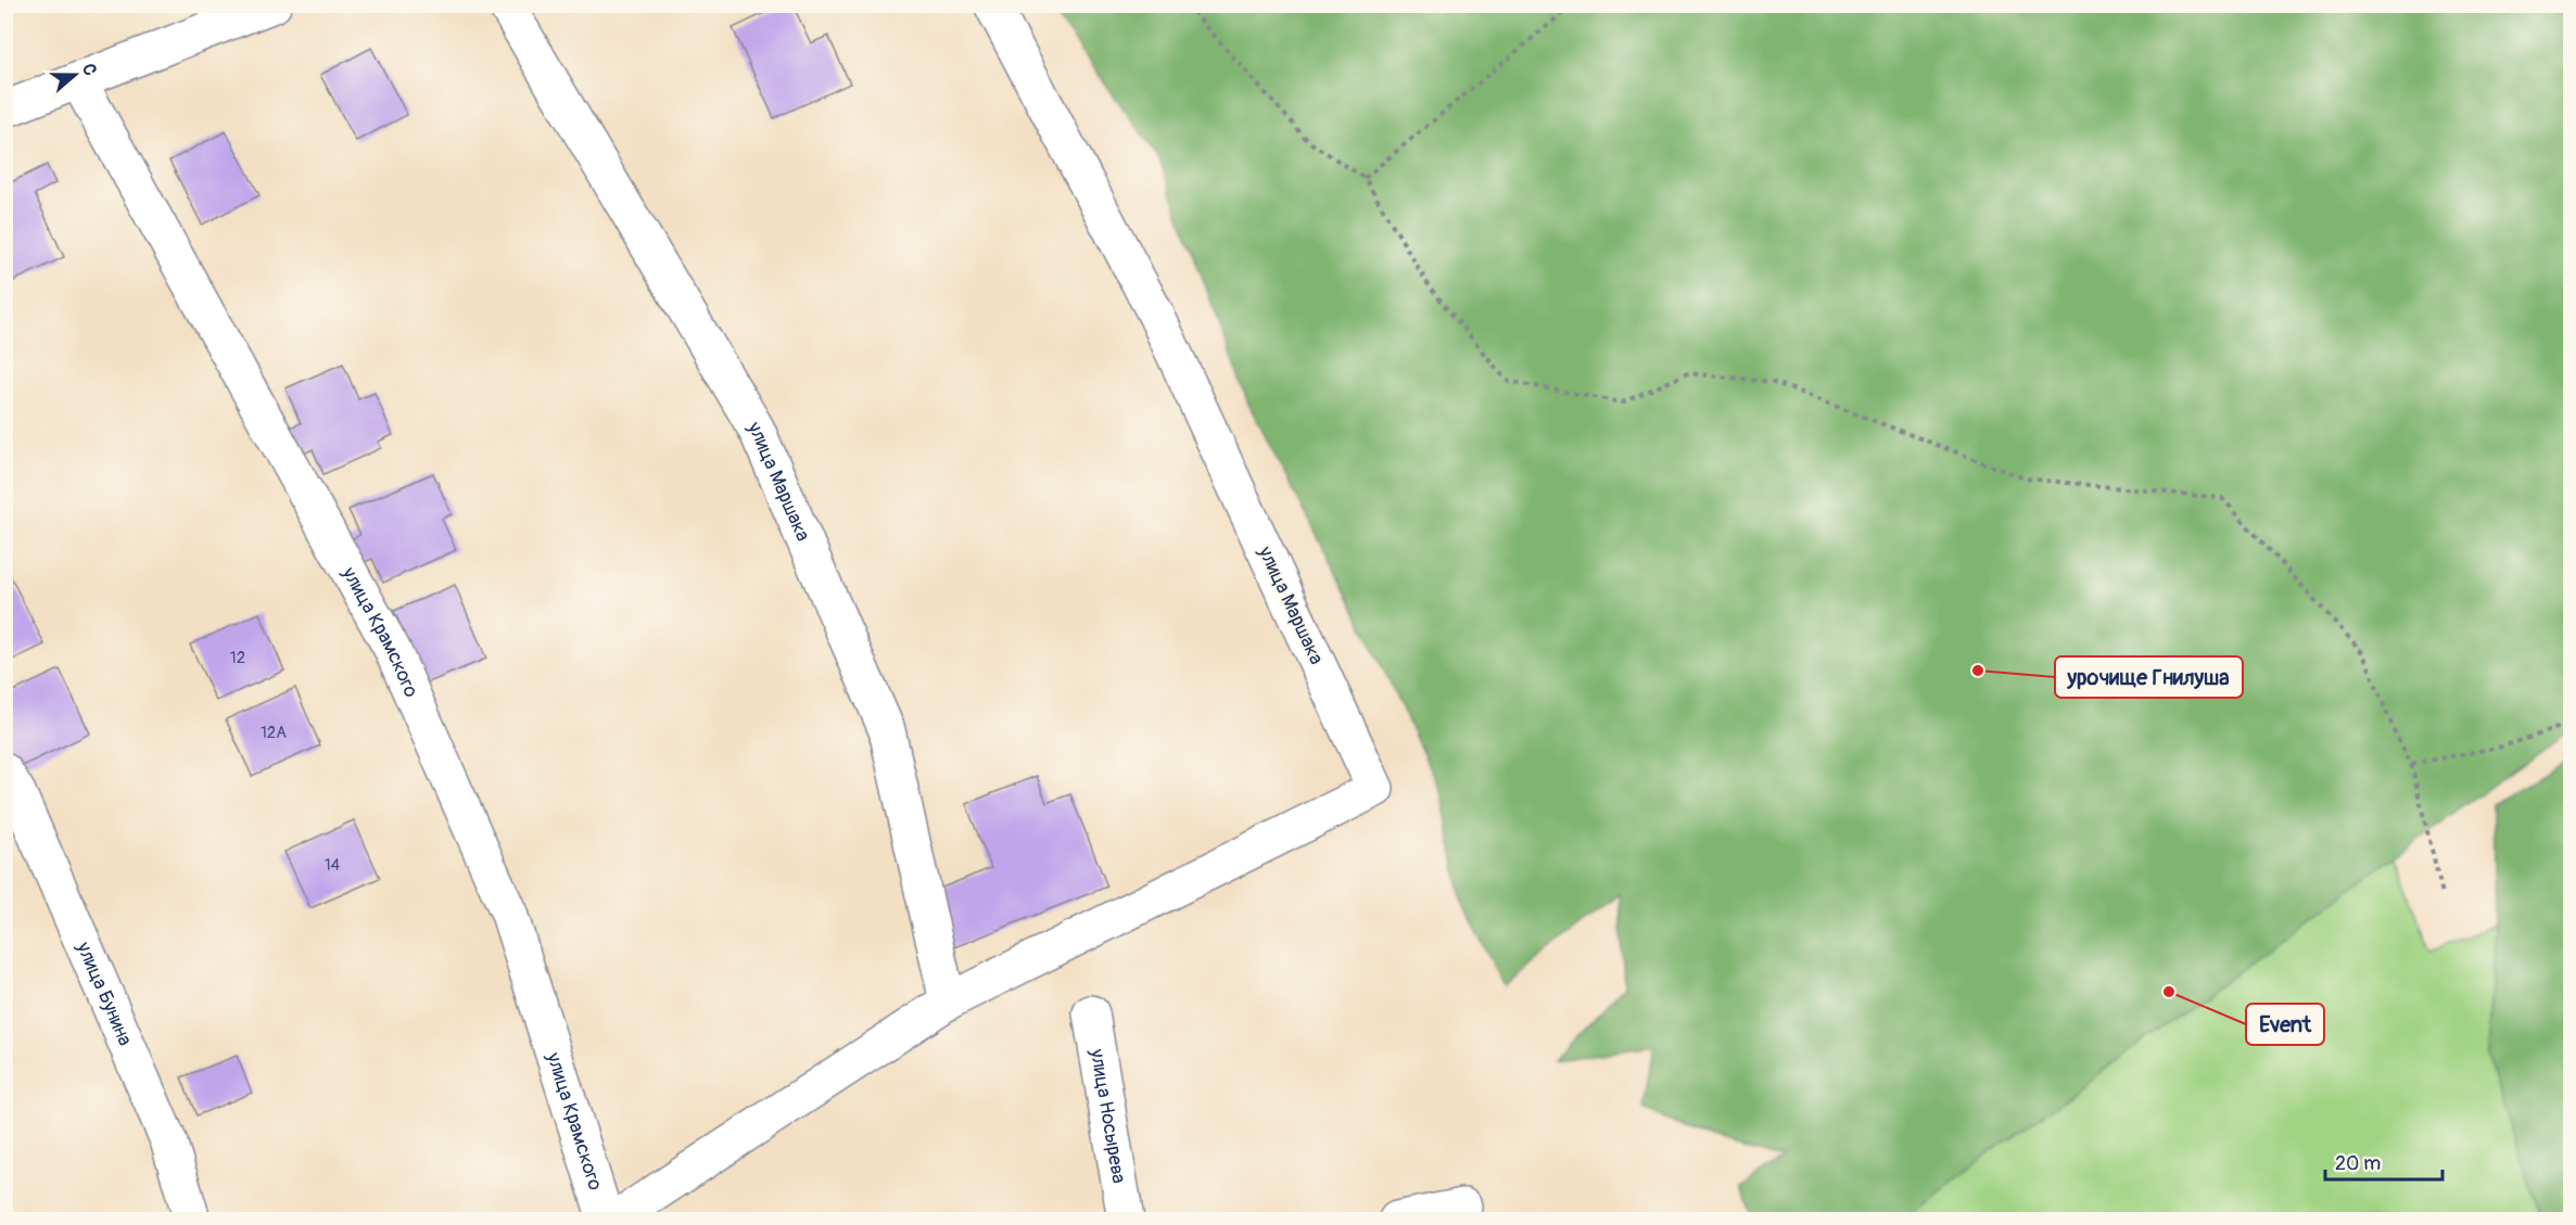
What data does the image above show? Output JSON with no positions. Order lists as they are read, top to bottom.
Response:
{
  "streets": {
    "lane": [
      "улица Маршака",
      "улица Крамского",
      "улица Бунина",
      "улица Носырева"
    ]
  },
  "places": ["урочище Гнилуша", "Event"],
  "house_numbers": ["12", "12А", "14"],
  "scale_bar": "20 m",
  "north": "right"
}
